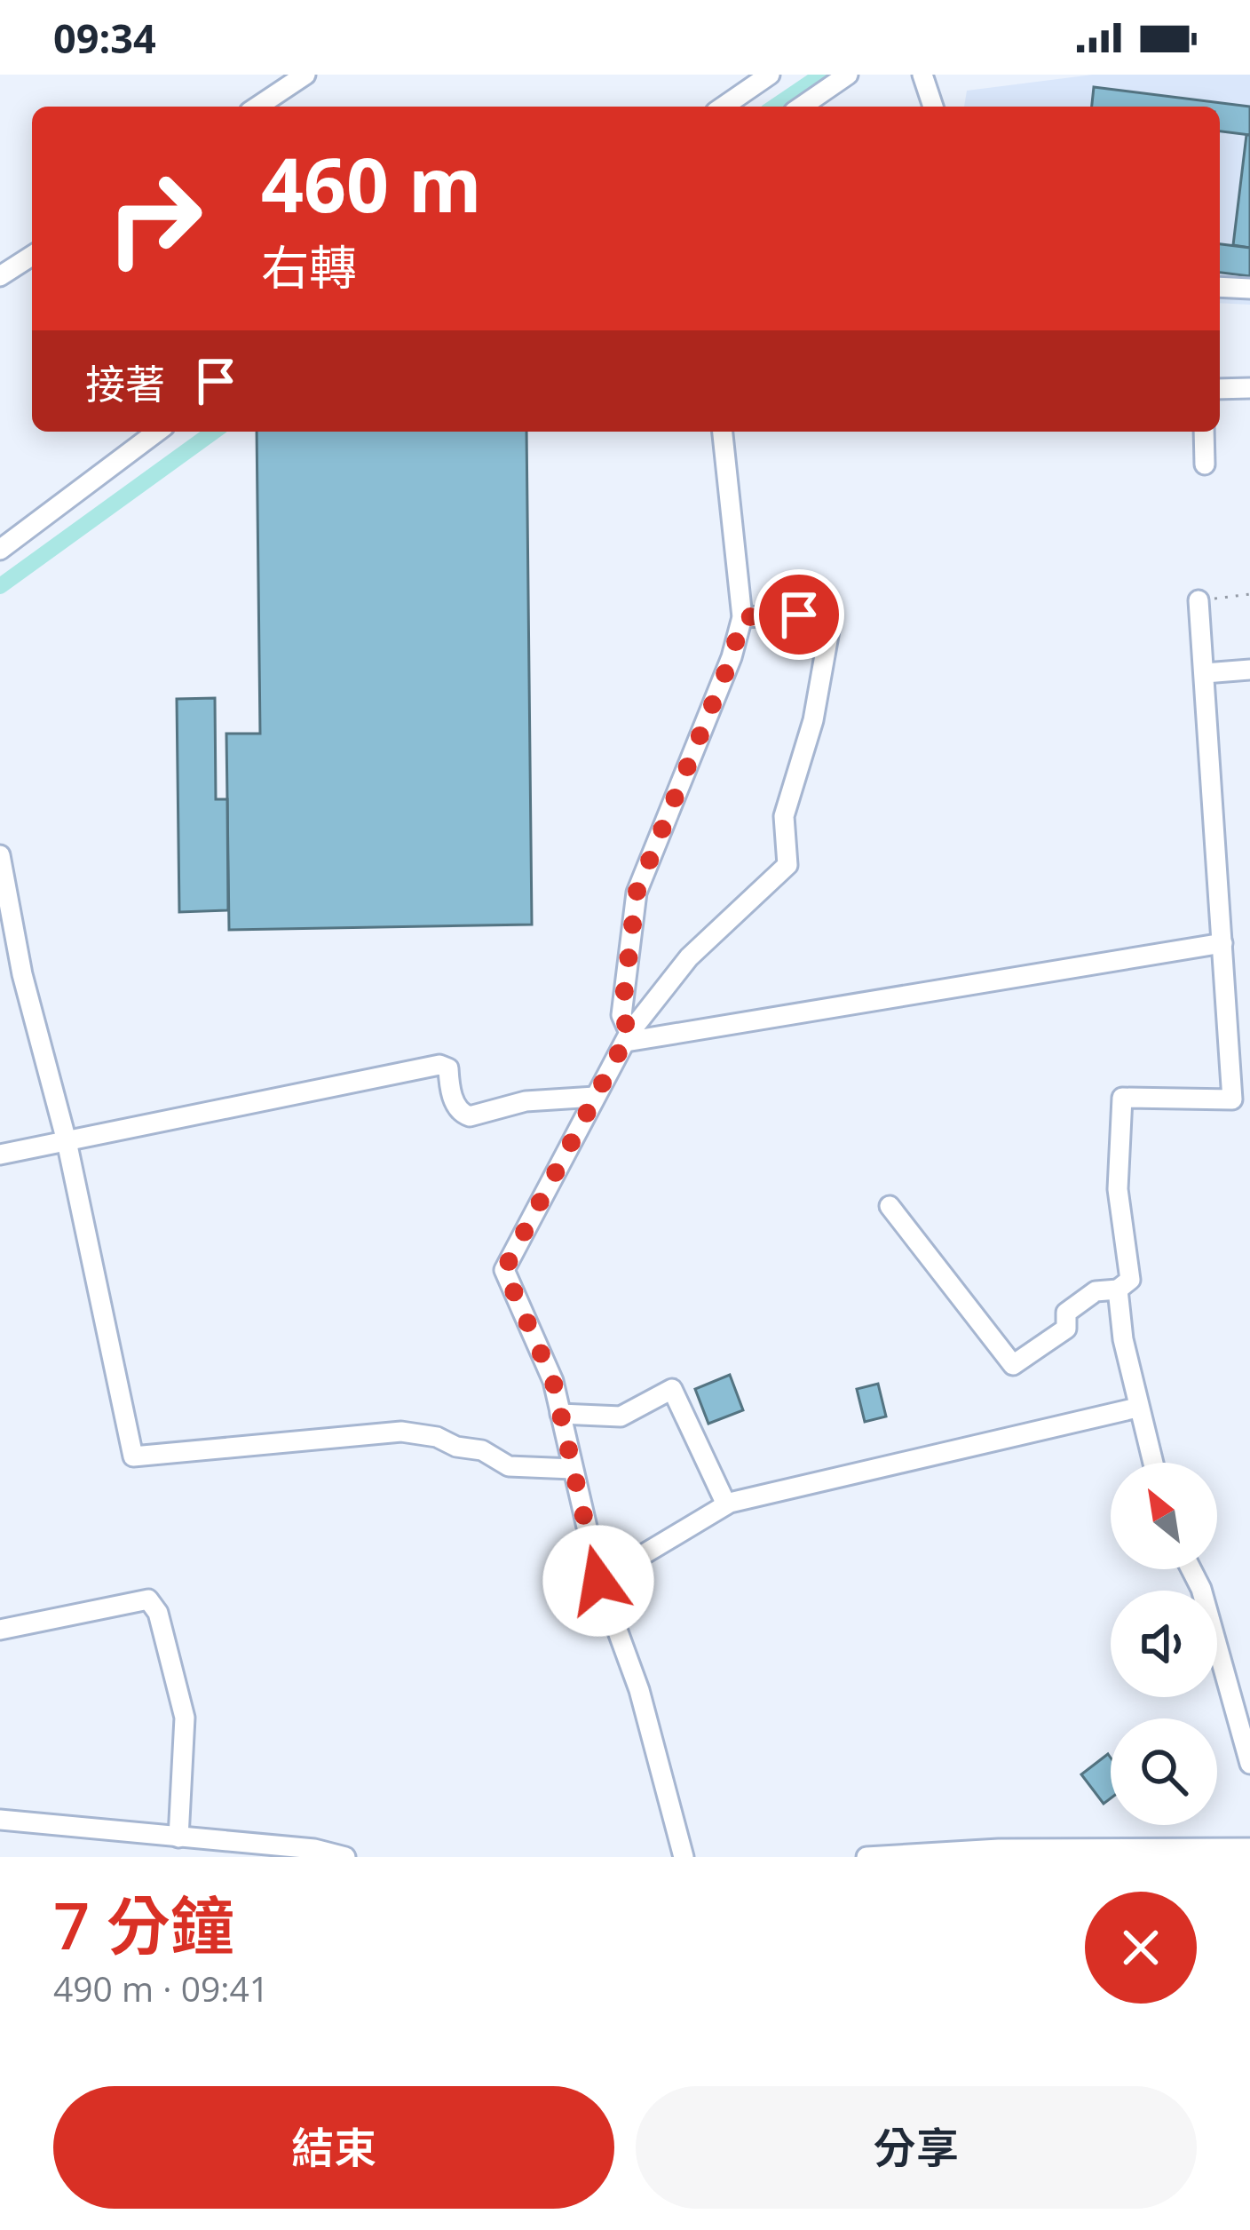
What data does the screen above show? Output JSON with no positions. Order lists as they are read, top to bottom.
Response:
{
  "north": "top left",
  "page": {
    "status": "09:34",
    "turn": ["460 m", "右轉"],
    "then": "接著",
    "heading": ["7 分鐘", "490 m · 09:41"],
    "buttons": ["結束", "分享"]
  }
}
